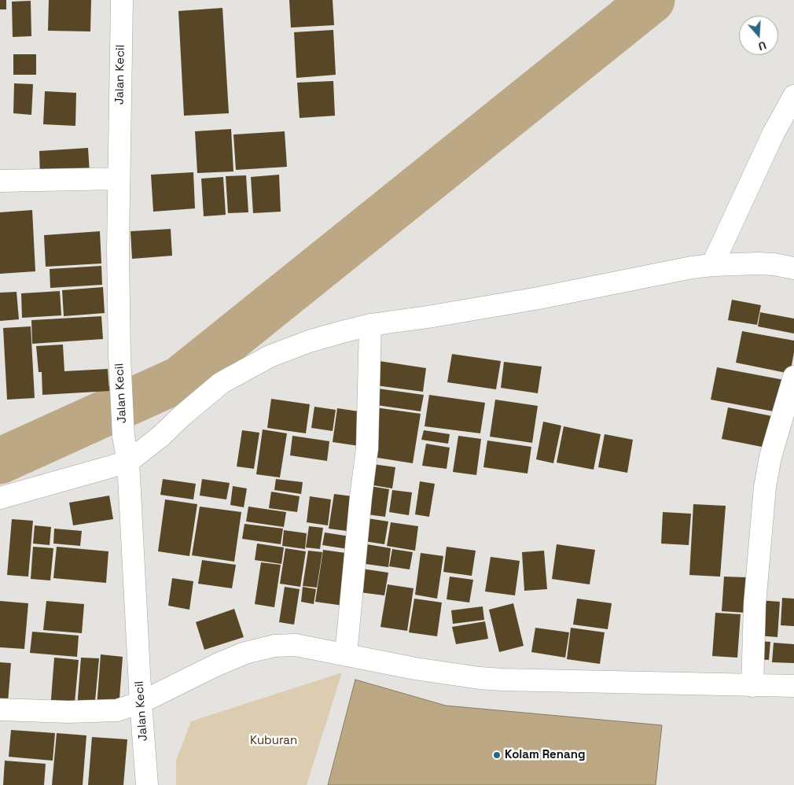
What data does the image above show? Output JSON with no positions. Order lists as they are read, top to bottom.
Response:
{
  "streets": {
    "street": ["Jalan Kecil"]
  },
  "parks": ["Kuburan"],
  "places": ["Kolam Renang"],
  "north": "bottom"
}
